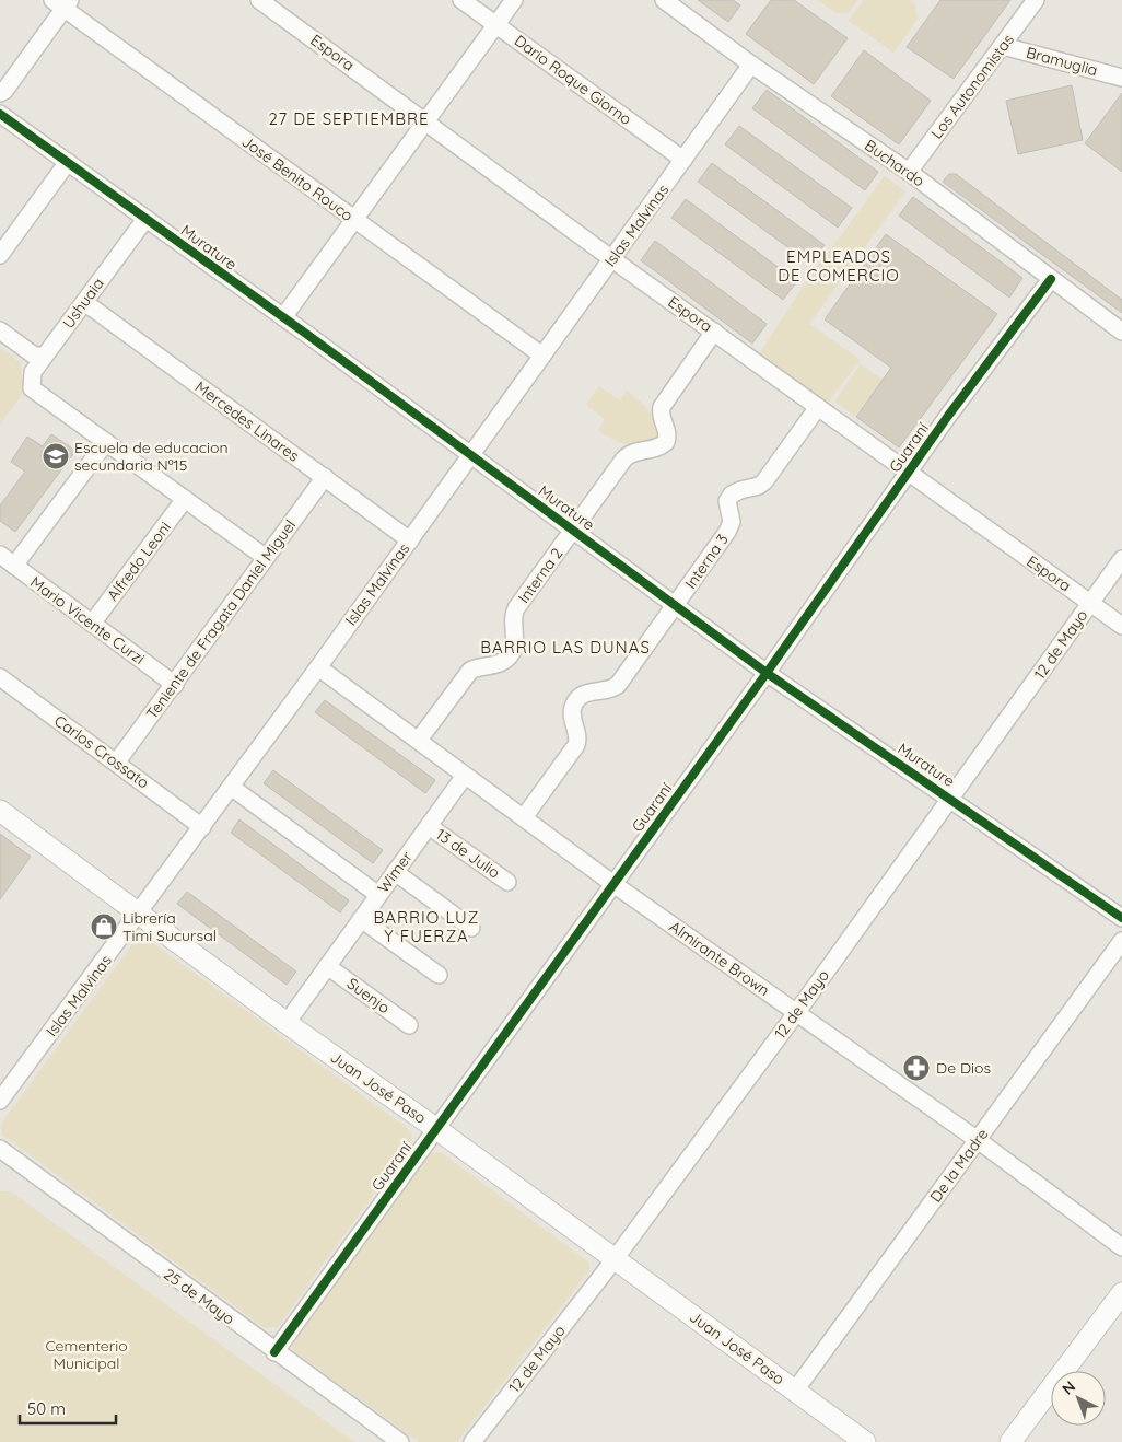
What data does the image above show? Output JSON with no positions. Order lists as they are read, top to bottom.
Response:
{
  "streets": {
    "main road": ["Juan José Paso"],
    "street": [
      "Espora",
      "Bramuglia",
      "Dario Roque Giorno",
      "Los Autonomistas",
      "Buchardo",
      "José Benito Rouco",
      "Islas Malvinas",
      "Murature",
      "Ushuaia",
      "Mercedes Linares",
      "Guaraní",
      "Alfredo Leoni",
      "Interna 3",
      "Interna 2",
      "Teniente de Fragata Daniel Miguel",
      "Mario Vicente Curzi",
      "12 de Mayo",
      "Carlos Crossato",
      "13 de Julio",
      "Wimer",
      "Almirante Brown",
      "Suenjo",
      "De la Madre",
      "25 de Mayo"
    ]
  },
  "crossings": [
    ["Espora", "Islas Malvinas"],
    ["Espora", "Guaraní"],
    ["Espora", "Interna 3"],
    ["Espora", "Interna 2"],
    ["Espora", "12 de Mayo"],
    ["Bramuglia", "Los Autonomistas"],
    ["Dario Roque Giorno", "Islas Malvinas"],
    ["Los Autonomistas", "Buchardo"],
    ["Buchardo", "Islas Malvinas"],
    ["Buchardo", "Guaraní"],
    ["José Benito Rouco", "Islas Malvinas"],
    ["Islas Malvinas", "Murature"],
    ["Islas Malvinas", "Mercedes Linares"],
    ["Islas Malvinas", "Carlos Crossato"],
    ["Islas Malvinas", "Almirante Brown"],
    ["Islas Malvinas", "Juan José Paso"],
    ["Murature", "Ushuaia"],
    ["Murature", "Guaraní"],
    ["Murature", "Interna 3"],
    ["Murature", "Interna 2"],
    ["Murature", "12 de Mayo"],
    ["Ushuaia", "Mercedes Linares"],
    ["Mercedes Linares", "Teniente de Fragata Daniel Miguel"],
    ["Guaraní", "Almirante Brown"],
    ["Guaraní", "Juan José Paso"],
    ["Guaraní", "25 de Mayo"],
    ["Alfredo Leoni", "Mario Vicente Curzi"],
    ["Interna 3", "Almirante Brown"],
    ["Interna 2", "Almirante Brown"],
    ["Teniente de Fragata Daniel Miguel", "Mario Vicente Curzi"],
    ["Teniente de Fragata Daniel Miguel", "Carlos Crossato"],
    ["12 de Mayo", "Almirante Brown"],
    ["12 de Mayo", "Juan José Paso"],
    ["13 de Julio", "Wimer"],
    ["Wimer", "Almirante Brown"],
    ["Wimer", "Suenjo"],
    ["Wimer", "Juan José Paso"],
    ["Almirante Brown", "De la Madre"],
    ["Juan José Paso", "De la Madre"]
  ],
  "districts": [
    "27 DE SEPTIEMBRE",
    "EMPLEADOS DE COMERCIO",
    "BARRIO LAS DUNAS",
    "BARRIO LUZ Y FUERZA"
  ],
  "parks": ["Cementerio Municipal"],
  "places": {
    "school or university": ["Escuela de educacion secundaria Nº15"],
    "shop": ["Librería Timi Sucursal"],
    "pharmacy": ["De Dios"]
  },
  "scale_bar": "50 m",
  "north": "top left"
}
